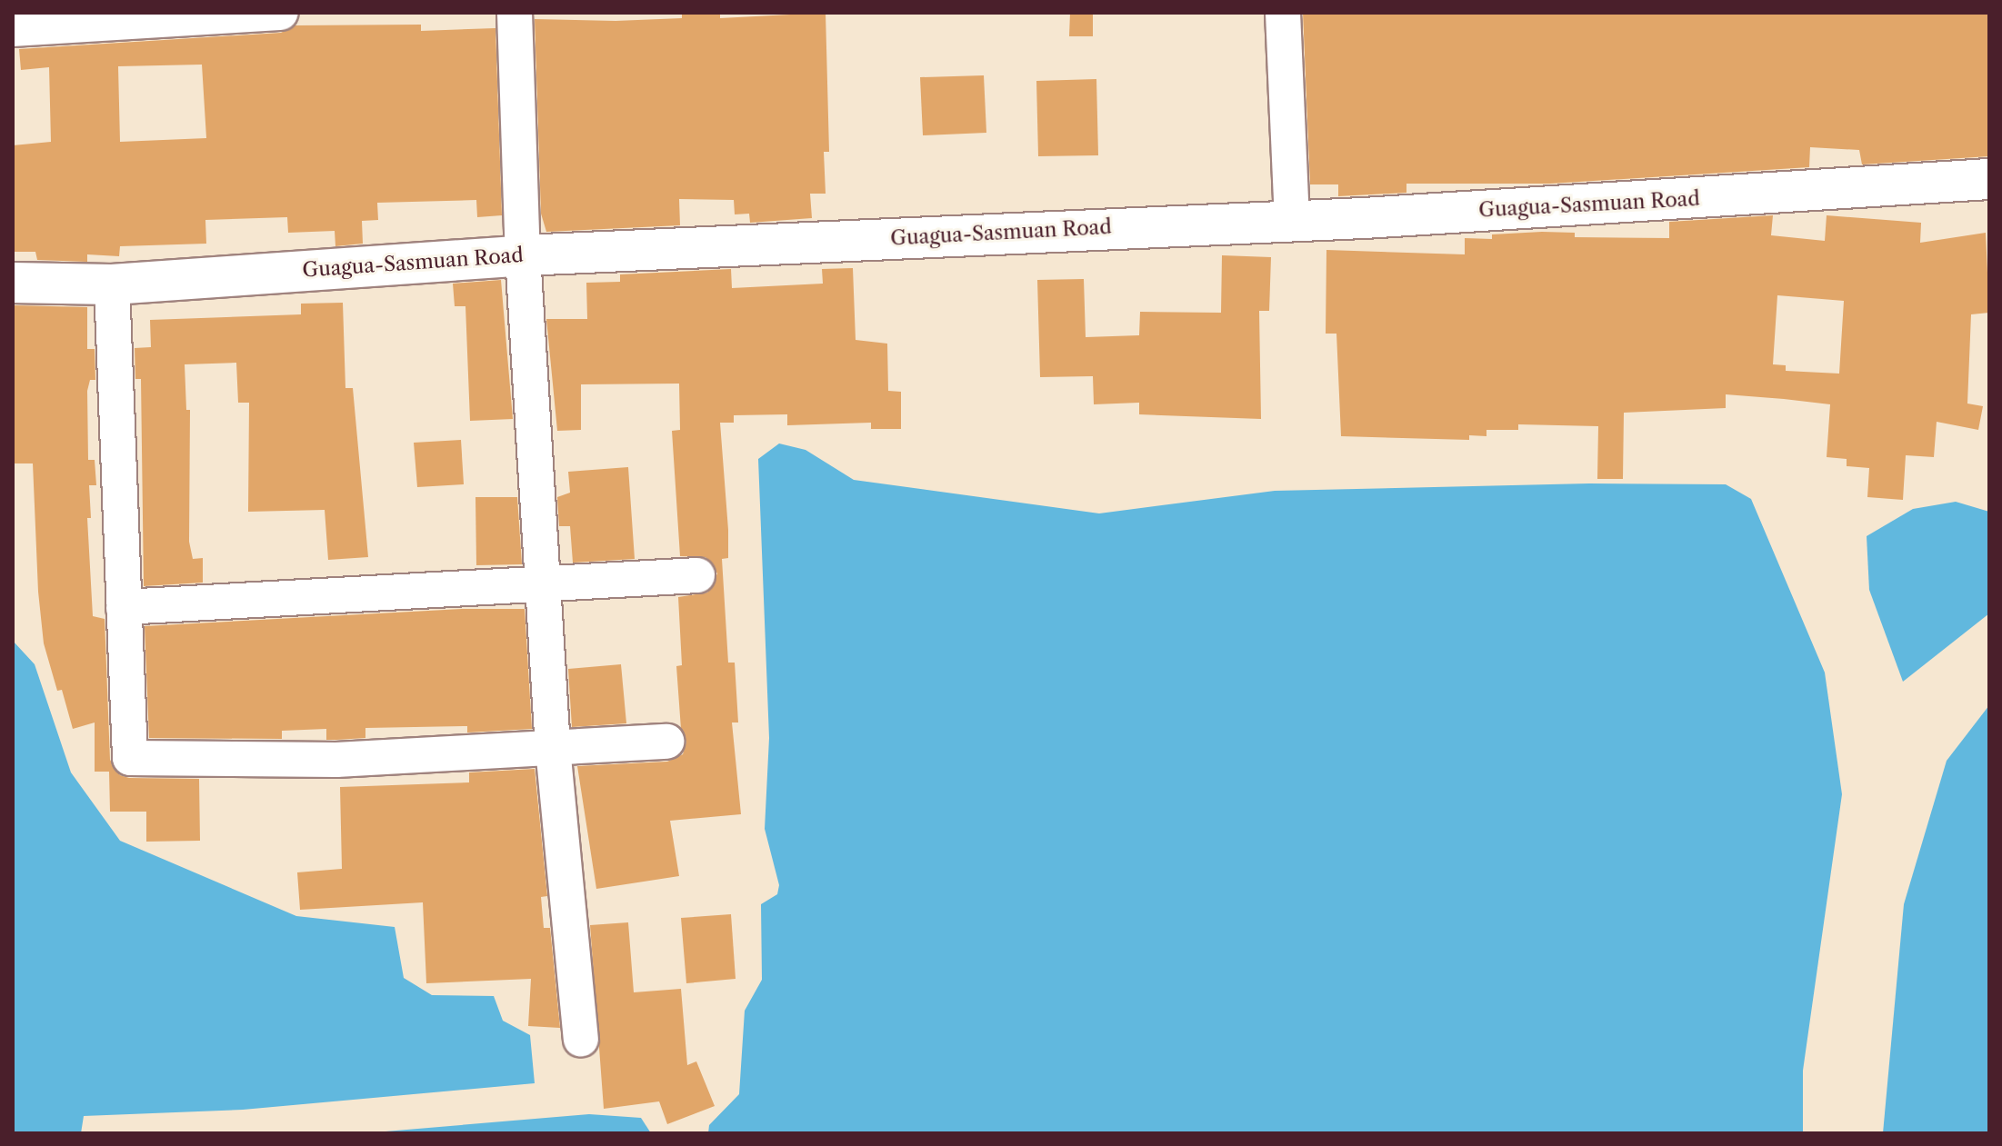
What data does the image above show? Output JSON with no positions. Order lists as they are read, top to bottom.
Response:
{
  "streets": {
    "main road": ["Guagua-Sasmuan Road"]
  }
}
